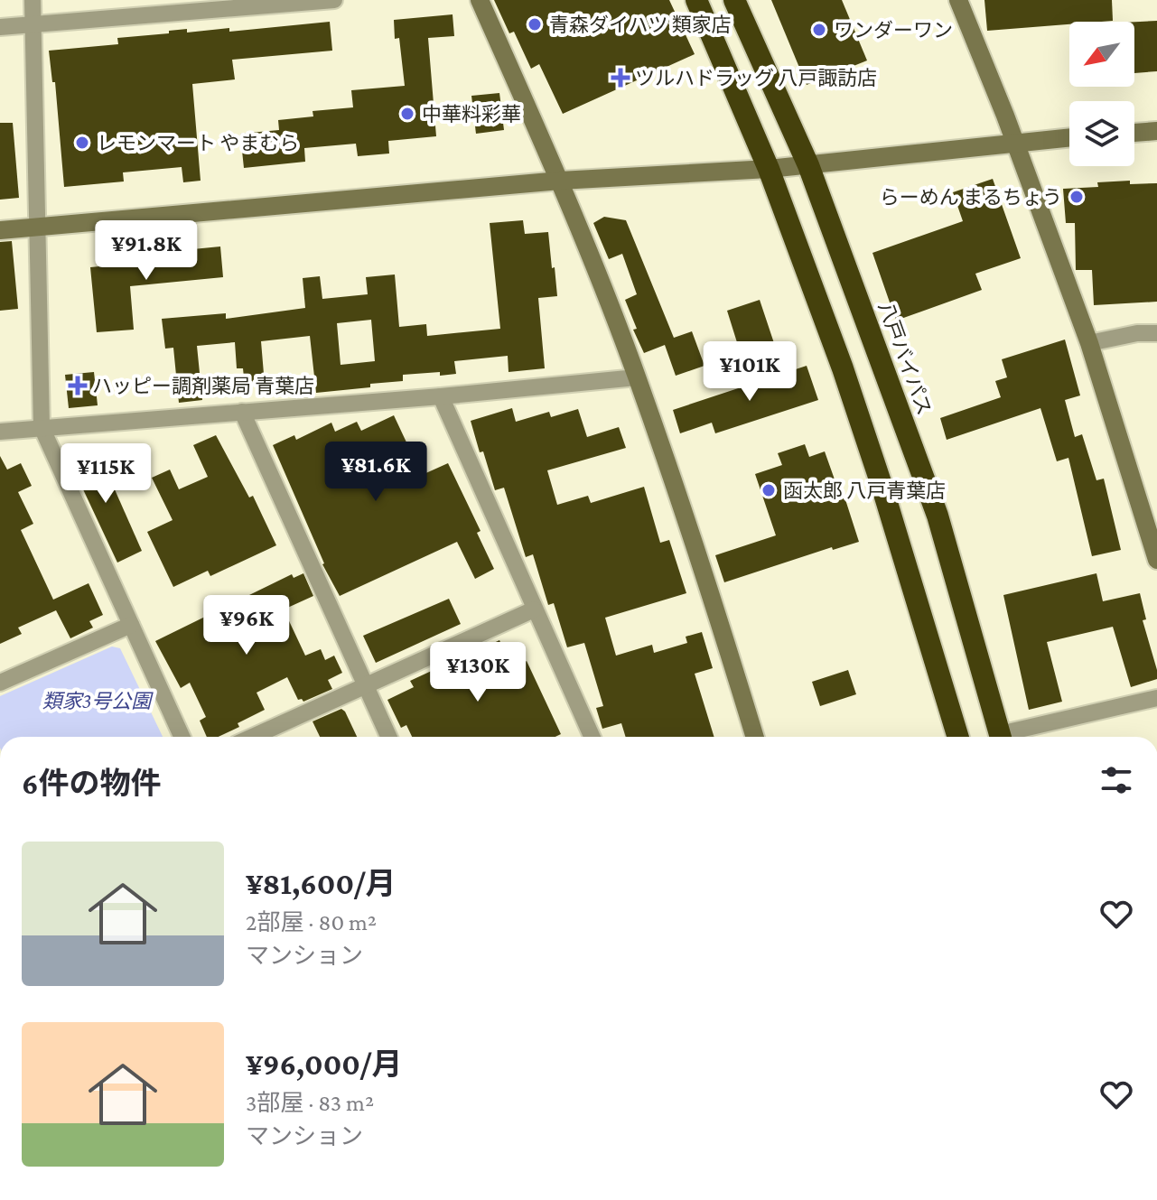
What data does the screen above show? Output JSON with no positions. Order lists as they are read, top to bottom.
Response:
{
  "streets": {
    "highway": ["八戸バイパス"]
  },
  "parks": ["類家3号公園"],
  "places": {
    "other": [
      "青森ダイハツ 類家店",
      "ワンダーワン",
      "中華料彩華",
      "レモンマート やまむら",
      "らーめん まるちょう",
      "函太郎 八戸青葉店"
    ],
    "health": ["ツルハドラッグ 八戸諏訪店", "ハッピー調剤薬局 青葉店"]
  },
  "north": "bottom left",
  "page": {
    "price": [
      "¥91.8K",
      "¥101K",
      "¥81.6K",
      "¥115K",
      "¥96K",
      "¥130K"
    ],
    "heading": "6件の物件",
    "list": [
      {
        "name": "¥81,600/月",
        "note": "2部屋 · 80 m² · マンション"
      },
      {
        "name": "¥96,000/月",
        "note": "3部屋 · 83 m² · マンション"
      }
    ]
  }
}
